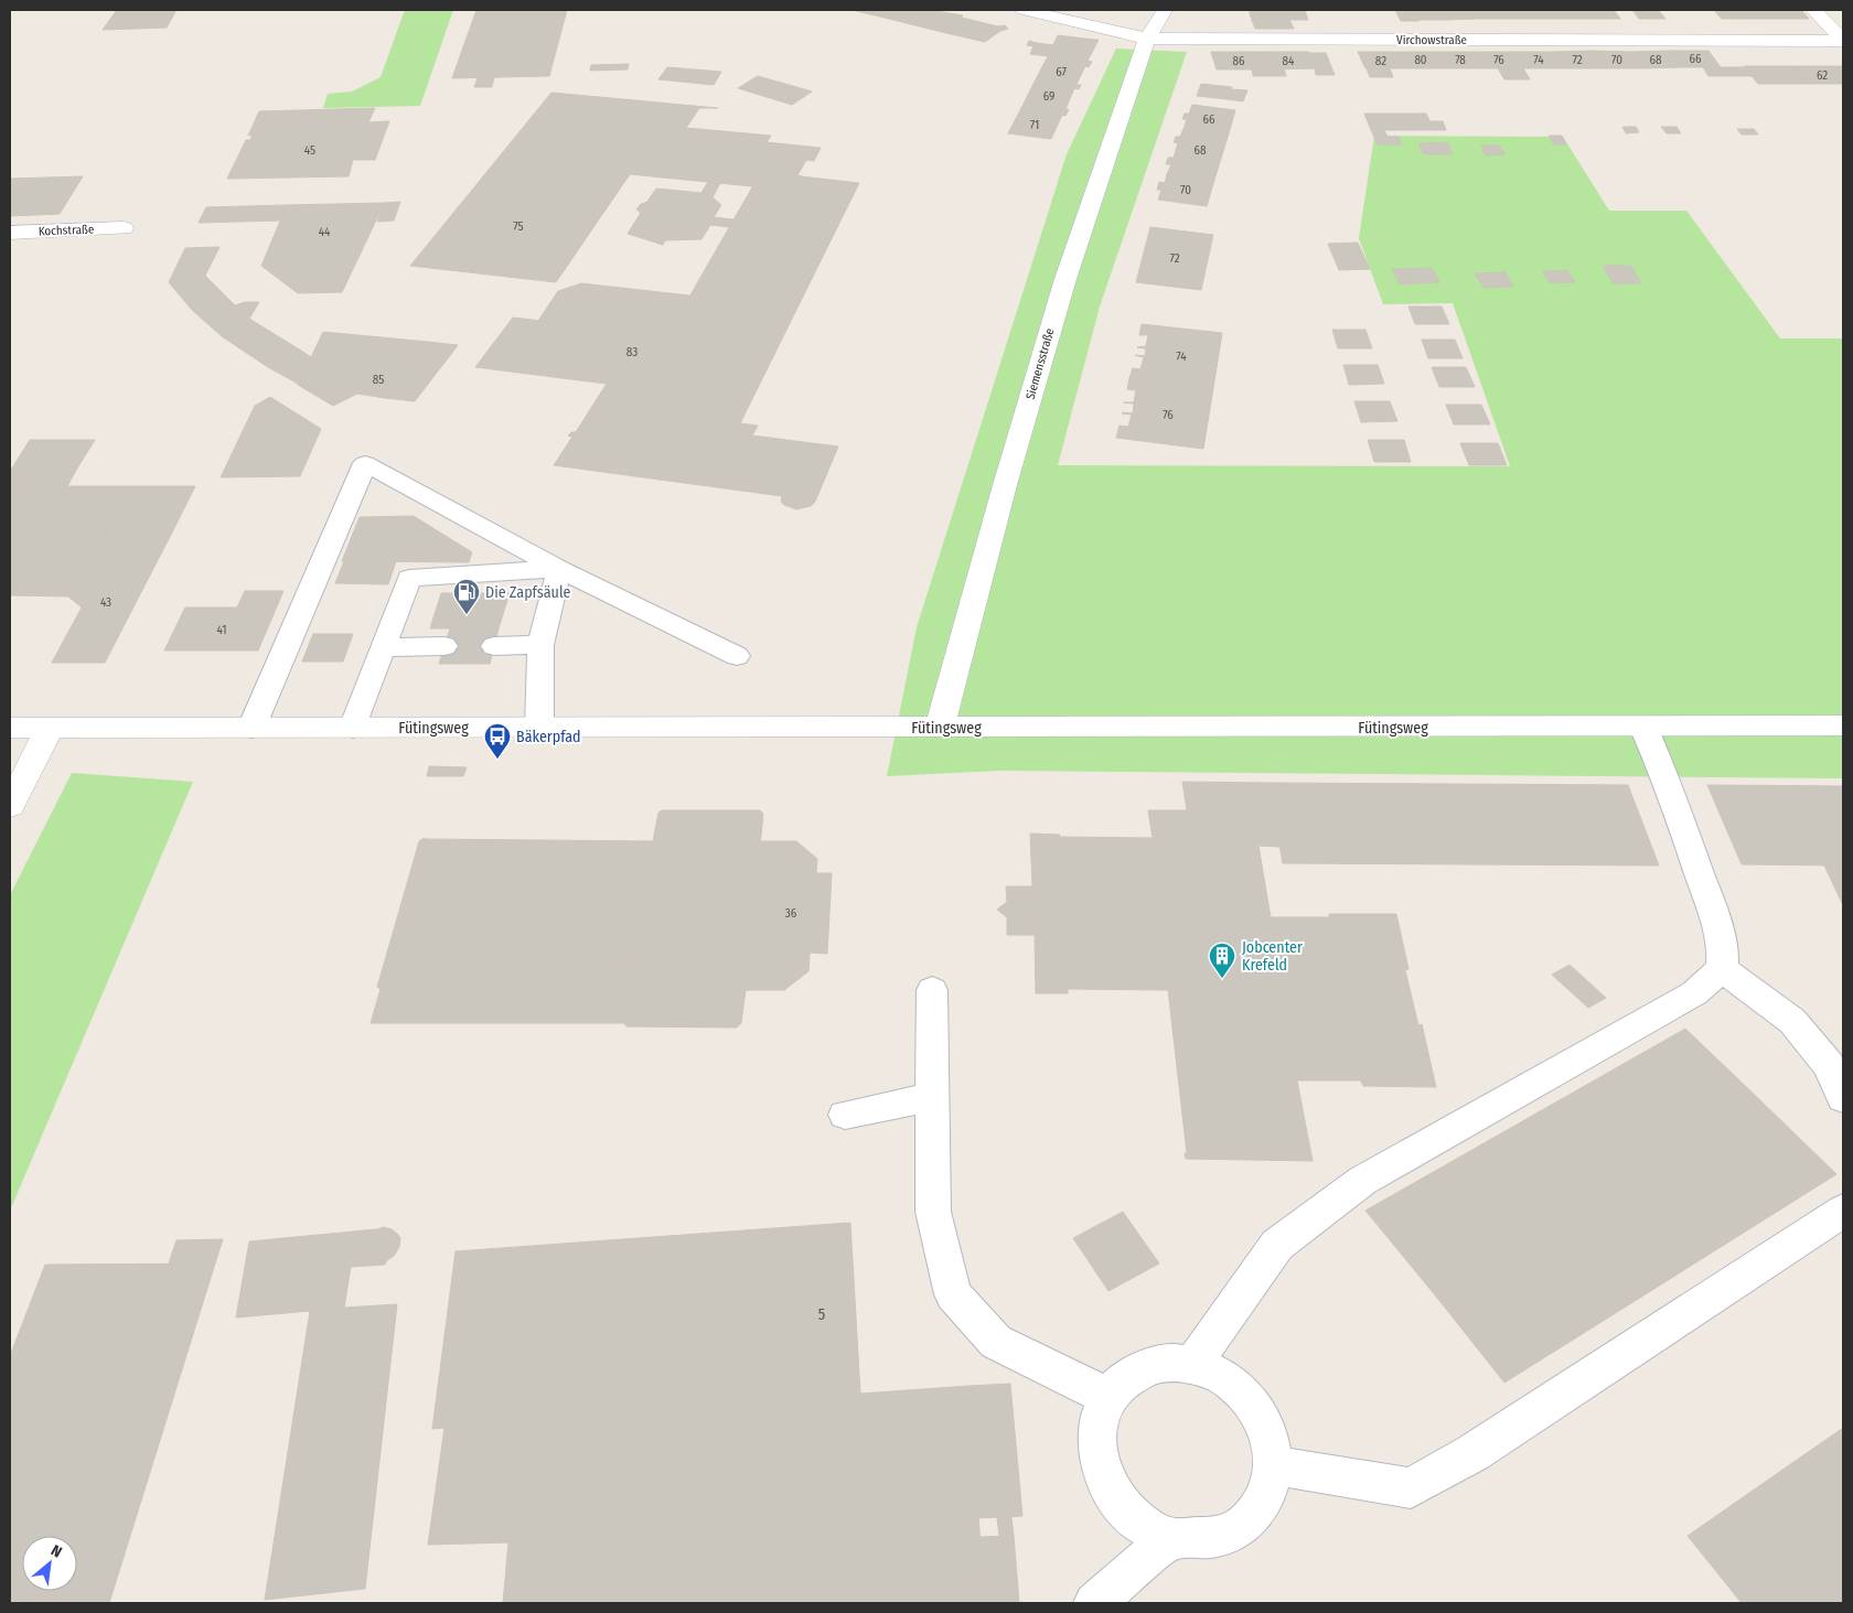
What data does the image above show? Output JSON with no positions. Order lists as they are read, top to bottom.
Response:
{
  "streets": {
    "street": [
      "Virchowstraße",
      "Kochstraße",
      "Siemensstraße",
      "Fütingsweg"
    ]
  },
  "crossings": [
    ["Virchowstraße", "Siemensstraße"],
    ["Siemensstraße", "Fütingsweg"]
  ],
  "places": {
    "fuel station": ["Die Zapfsäule"],
    "bus stop": ["Bäkerpfad"],
    "building": ["Jobcenter Krefeld"]
  },
  "house_numbers": [
    "66",
    "80",
    "78",
    "76",
    "74",
    "72",
    "70",
    "68",
    "86",
    "84",
    "82",
    "67",
    "62",
    "69",
    "66",
    "71",
    "45",
    "68",
    "70",
    "75",
    "44",
    "72",
    "83",
    "74",
    "85",
    "76",
    "43",
    "41",
    "36",
    "5"
  ],
  "north": "top right"
}
